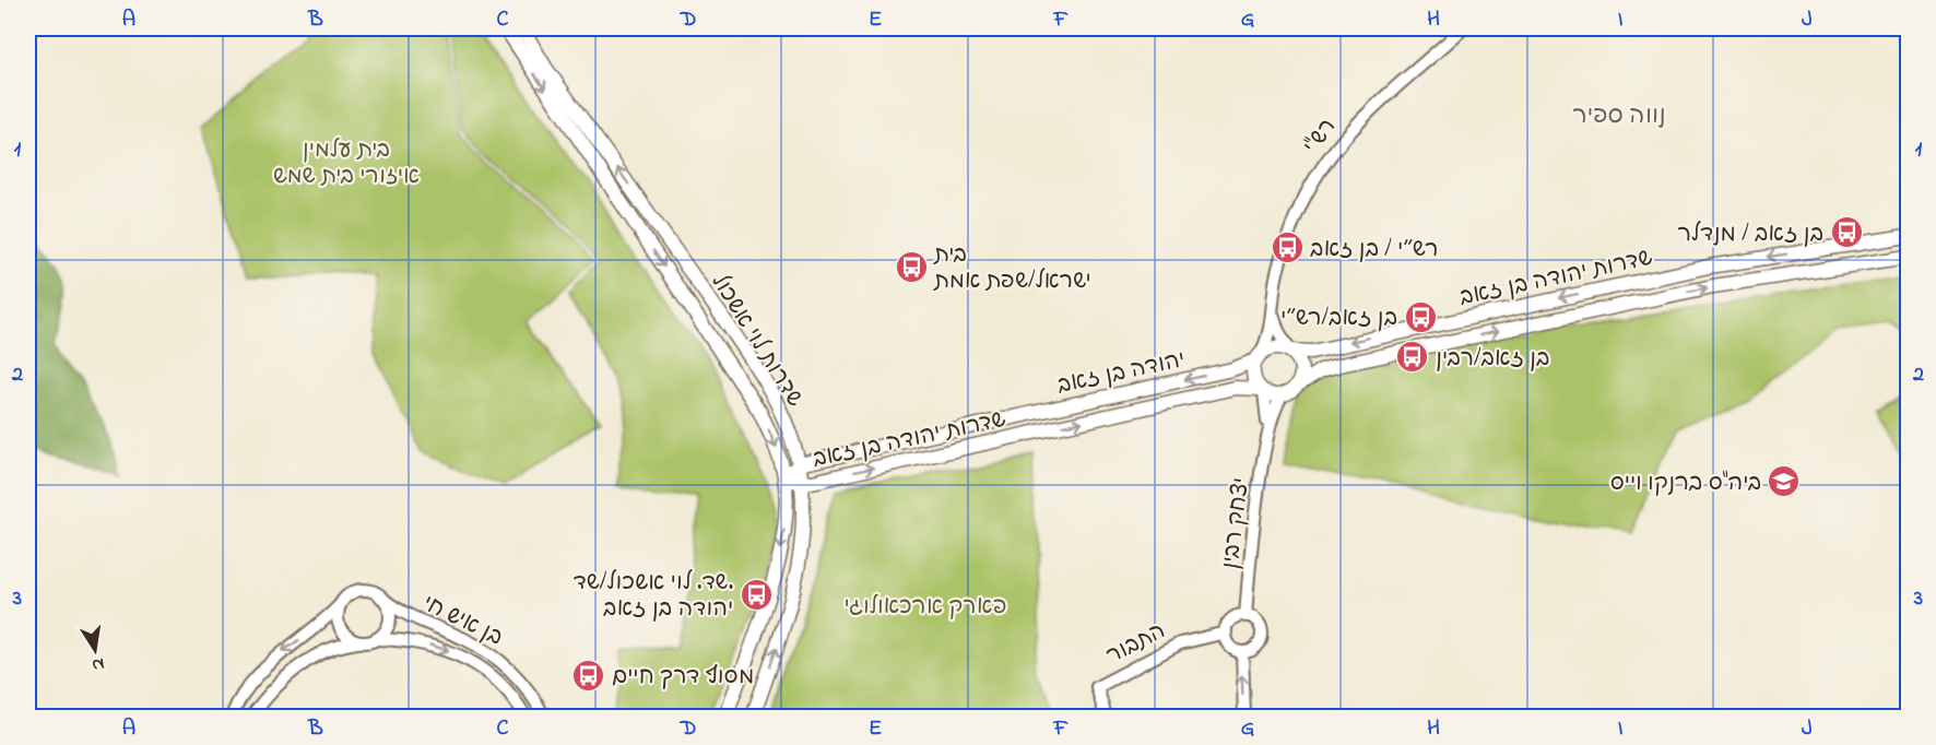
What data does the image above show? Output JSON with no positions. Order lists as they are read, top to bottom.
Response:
{
  "streets": {
    "main road": ["שדרות יהודה בן זאב", "שדרות לוי אשכול", "יהודה בן זאב"],
    "street": [
      "רש\"י",
      "יצחק רבין",
      "בן איש חי",
      "התבור"
    ]
  },
  "crossings": [
    ["רש\"י", "שדרות יהודה בן זאב"],
    ["רש\"י", "יהודה בן זאב"],
    ["רש\"י", "יצחק רבין"],
    ["שדרות יהודה בן זאב", "שדרות לוי אשכול"],
    ["שדרות יהודה בן זאב", "יהודה בן זאב"],
    ["שדרות יהודה בן זאב", "יצחק רבין"],
    ["יהודה בן זאב", "יצחק רבין"],
    ["יצחק רבין", "התבור"]
  ],
  "one_way": ["יהודה בן זאב"],
  "districts": ["נווה ספיר"],
  "parks": ["בית עלמין איזורי בית שמש", "פארק ארכאולוגי"],
  "places": {
    "bus stop": [
      "בן זאב / מנדלר",
      "רש״י / בן זאב",
      "בית ישראל/שפת אמת",
      "בן זאב/רש״י",
      "בן זאב/רבין",
      "שד. לוי אשכול/שד. יהודה בן זאב",
      "מסוף דרך חיים"
    ],
    "school or university": ["ביה\"ס ברנקו וייס"]
  },
  "north": "bottom",
  "grid": {
    "columns": [
      "A",
      "B",
      "C",
      "D",
      "E",
      "F",
      "G",
      "H",
      "I",
      "J"
    ],
    "rows": ["1", "2", "3"]
  }
}
